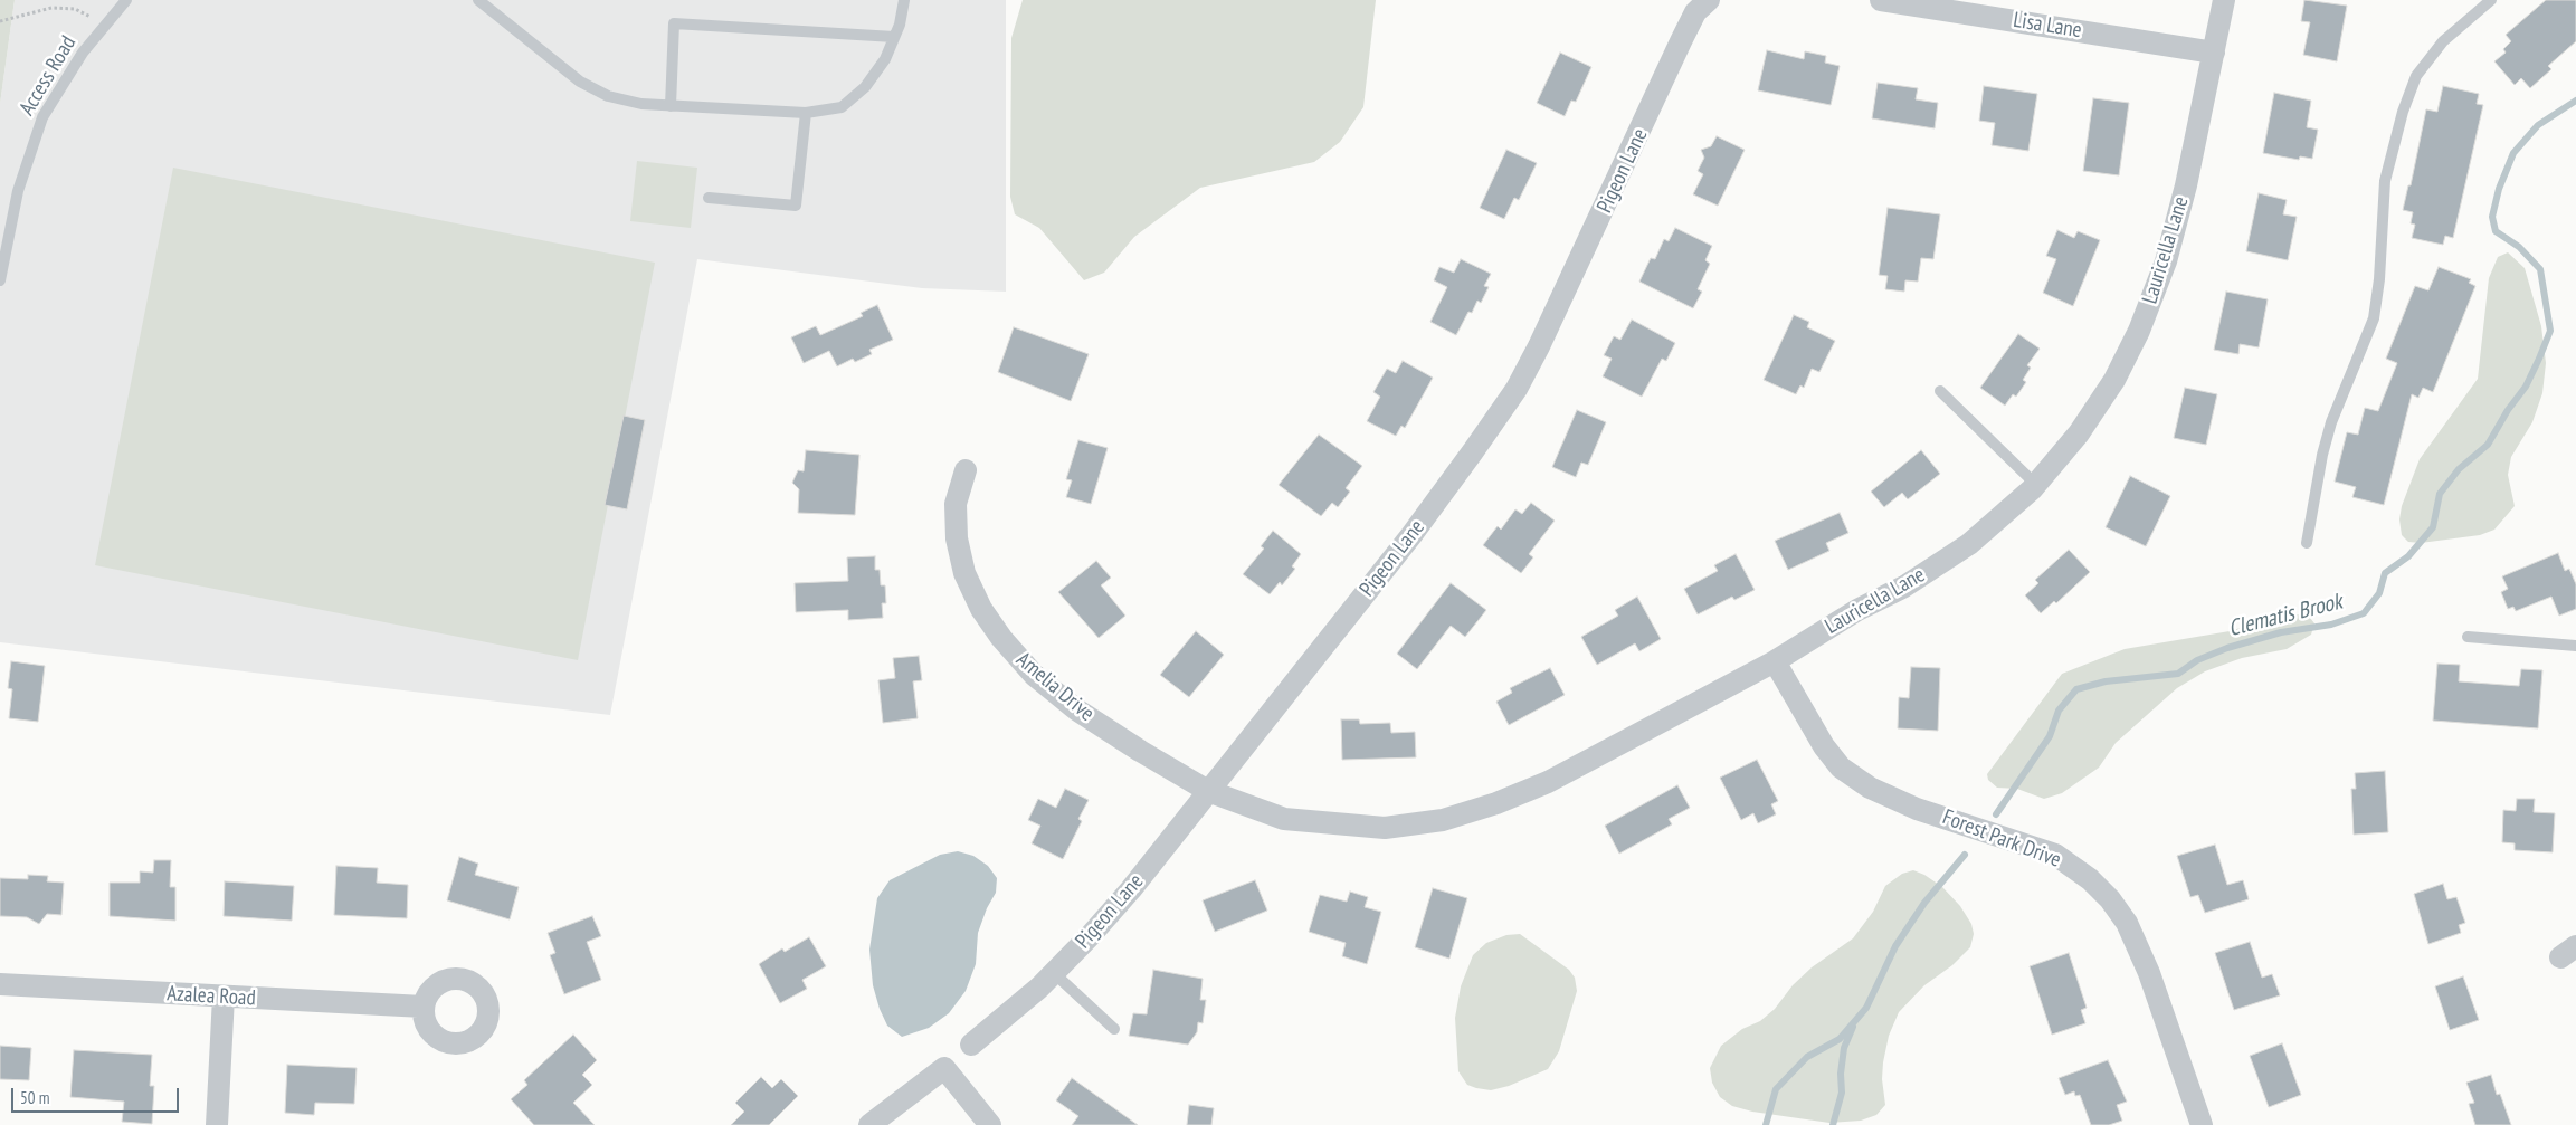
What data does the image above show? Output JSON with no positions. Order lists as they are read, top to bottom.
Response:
{
  "streets": {
    "street": [
      "Lisa Lane",
      "Pigeon Lane",
      "Lauricella Lane",
      "Amelia Drive",
      "Forest Park Drive",
      "Azalea Road"
    ],
    "lane": ["Access Road"]
  },
  "crossings": [
    ["Lisa Lane", "Lauricella Lane"],
    ["Pigeon Lane", "Lauricella Lane"],
    ["Pigeon Lane", "Amelia Drive"],
    ["Lauricella Lane", "Amelia Drive"],
    ["Lauricella Lane", "Forest Park Drive"]
  ],
  "water": ["Clematis Brook"],
  "scale_bar": "50 m"
}
